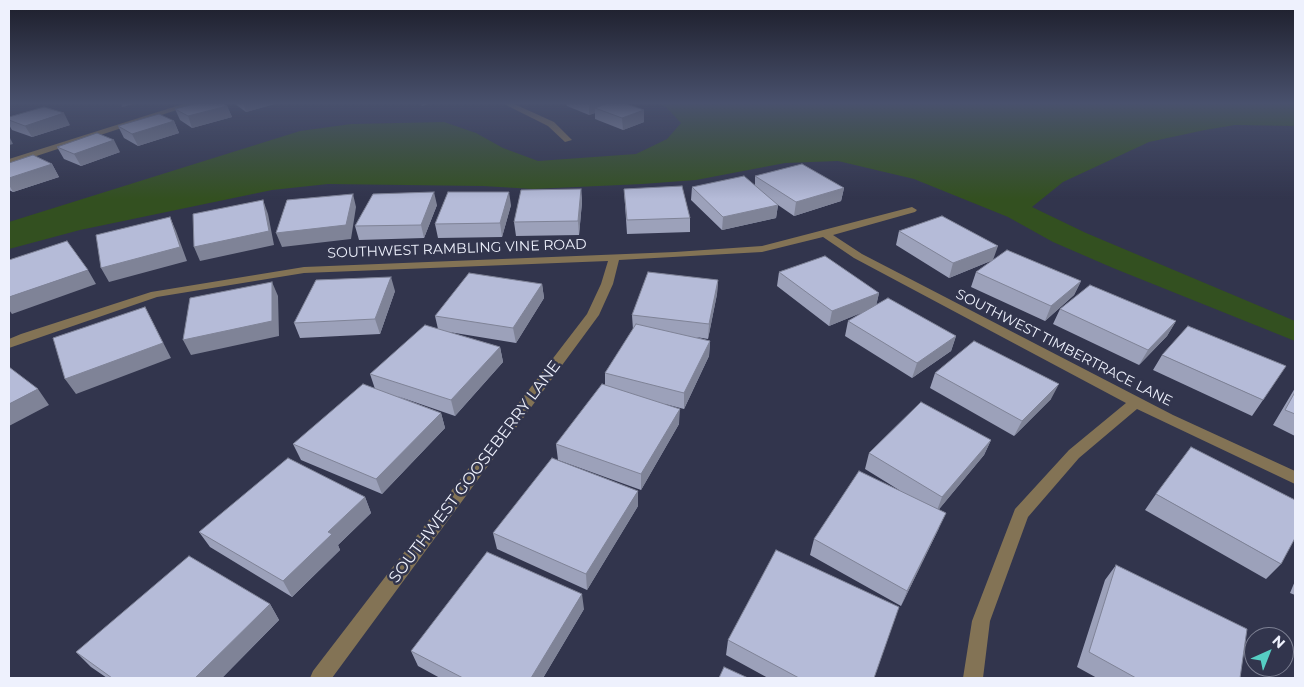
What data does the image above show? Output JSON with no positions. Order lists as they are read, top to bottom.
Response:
{
  "streets": {
    "street": ["SOUTHWEST RAMBLING VINE ROAD", "SOUTHWEST TIMBERTRACE LANE", "SOUTHWEST GOOSEBERRY LANE"]
  },
  "crossings": [
    ["SOUTHWEST RAMBLING VINE ROAD", "SOUTHWEST TIMBERTRACE LANE"],
    ["SOUTHWEST RAMBLING VINE ROAD", "SOUTHWEST GOOSEBERRY LANE"]
  ],
  "north": "top right"
}
